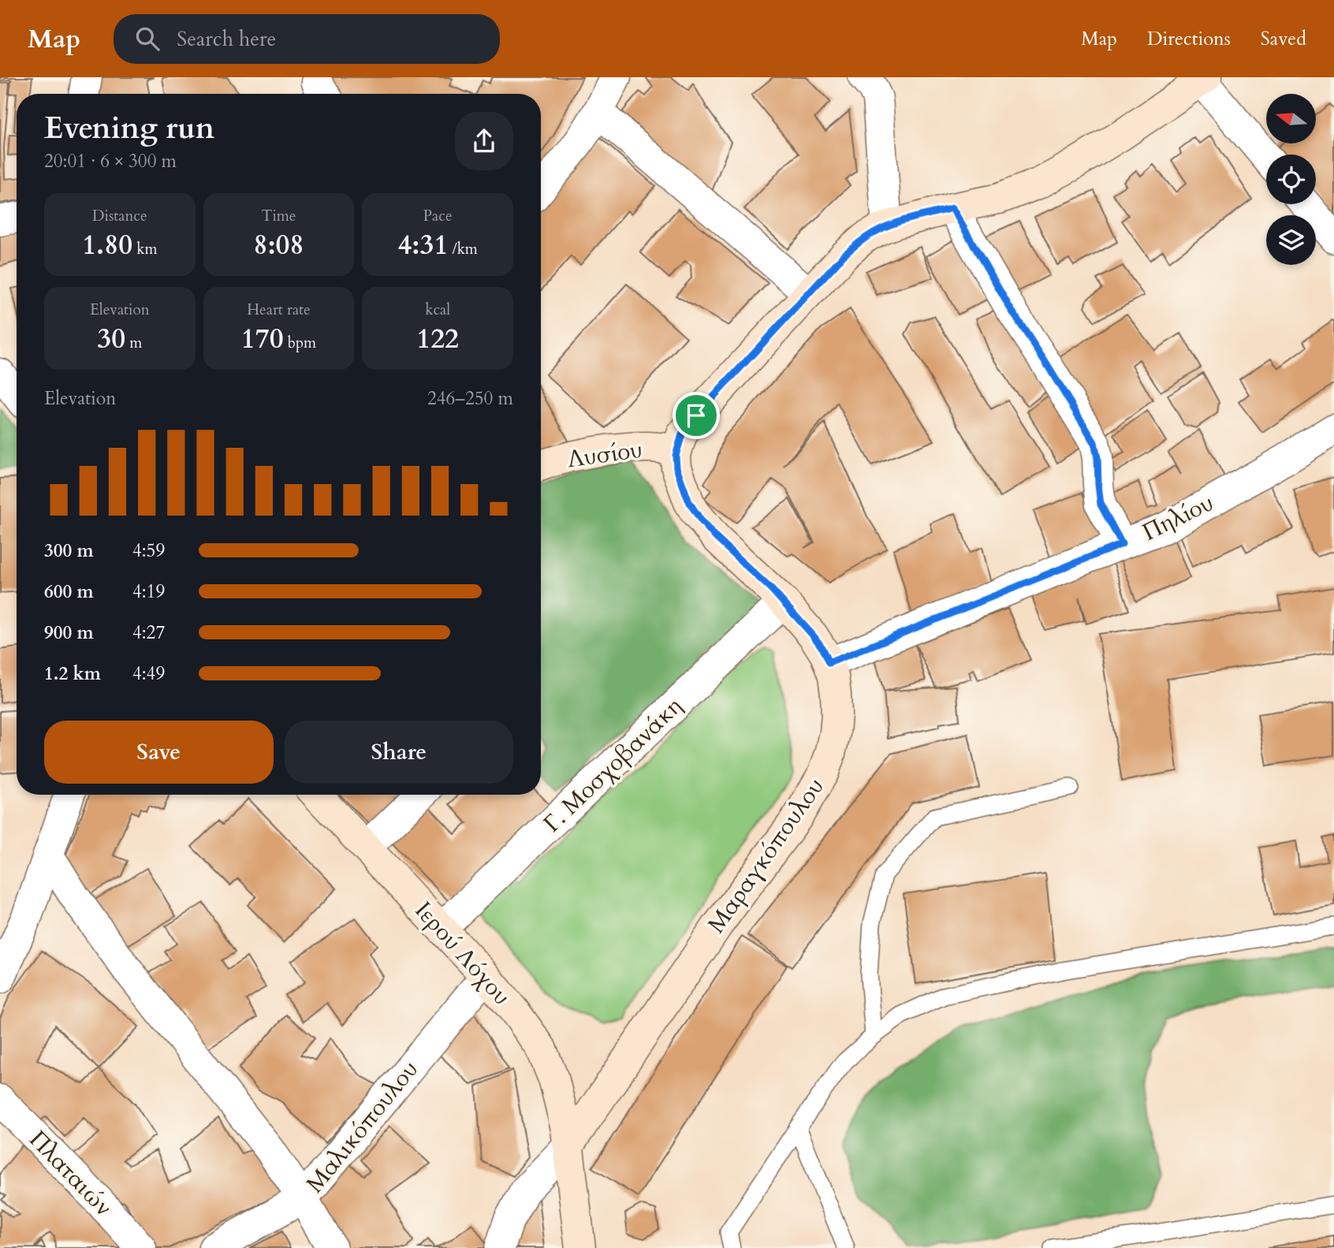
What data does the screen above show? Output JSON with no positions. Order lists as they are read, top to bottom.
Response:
{
  "streets": {
    "main road": ["Λυσίου", "Μαραγκόπουλου", "Ιερού Λόχου"],
    "street": [
      "Πηλίου",
      "Γ. Μοσχοβανάκη",
      "Μαλικόπουλου",
      "Πλαταιών"
    ]
  },
  "crossings": [
    ["Λυσίου", "Μαραγκόπουλου"],
    ["Πηλίου", "Μαραγκόπουλου"],
    ["Γ. Μοσχοβανάκη", "Μαραγκόπουλου"],
    ["Γ. Μοσχοβανάκη", "Ιερού Λόχου"],
    ["Μαραγκόπουλου", "Ιερού Λόχου"],
    ["Ιερού Λόχου", "Μαλικόπουλου"]
  ],
  "north": "left",
  "page": {
    "header": "Map",
    "search": "Search here",
    "nav": ["Map", "Directions", "Saved"],
    "heading": ["Evening run", "20:01 · 6 × 300 m"],
    "stats": [
      ["Distance", "1.80 km"],
      ["Time", "8:08"],
      ["Pace", "4:31 /km"],
      ["Elevation", "30 m"],
      ["Heart rate", "170 bpm"],
      ["kcal", "122"]
    ],
    "chart": ["Elevation", "246–250 m"],
    "list": [
      {
        "name": "300 m",
        "note": "4:59"
      },
      {
        "name": "600 m",
        "note": "4:19"
      },
      {
        "name": "900 m",
        "note": "4:27"
      },
      {
        "name": "1.2 km",
        "note": "4:49"
      }
    ],
    "buttons": ["Save", "Share"]
  }
}
